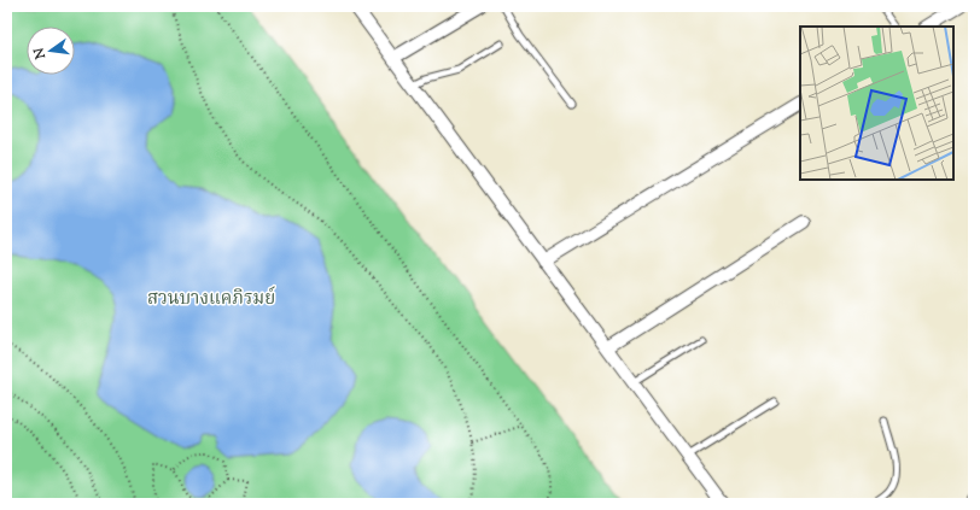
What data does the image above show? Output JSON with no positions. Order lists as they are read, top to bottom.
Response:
{
  "parks": ["สวนบางแคภิรมย์"],
  "north": "left"
}
